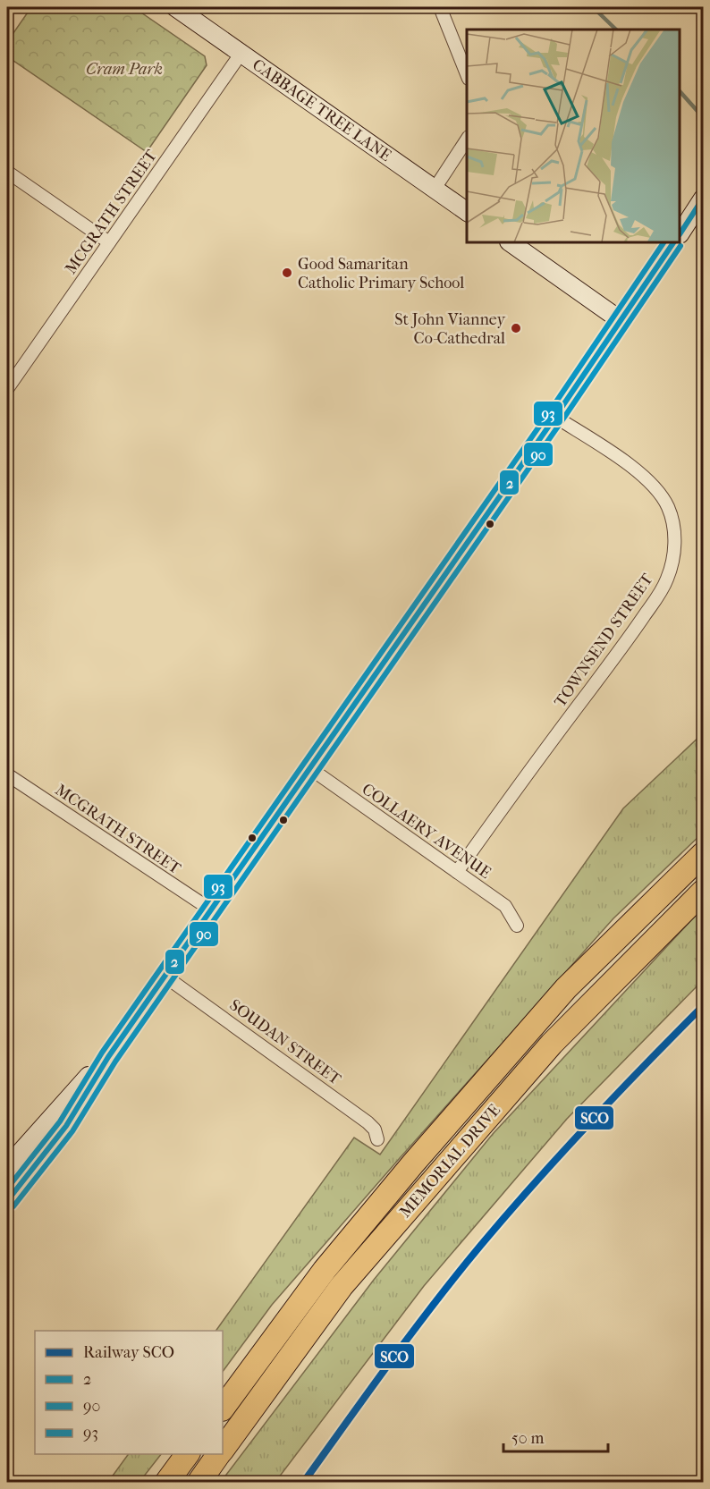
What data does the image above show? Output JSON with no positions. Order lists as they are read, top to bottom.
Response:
{
  "streets": {
    "highway": ["MEMORIAL DRIVE"],
    "main road": ["CABBAGE TREE LANE"],
    "street": [
      "MCGRATH STREET",
      "TOWNSEND STREET",
      "COLLAERY AVENUE",
      "SOUDAN STREET"
    ]
  },
  "crossings": [
    ["CABBAGE TREE LANE", "MCGRATH STREET"],
    ["TOWNSEND STREET", "COLLAERY AVENUE"]
  ],
  "parks": ["Cram Park"],
  "places": ["Good Samaritan Catholic Primary School", "St John Vianney Co-Cathedral"],
  "lines": [
    "transit line 2",
    "transit line 93",
    "transit line 90",
    "rail line SCO"
  ],
  "legend": [
    "Railway SCO",
    "2",
    "90",
    "93"
  ],
  "scale_bar": "50 m"
}
